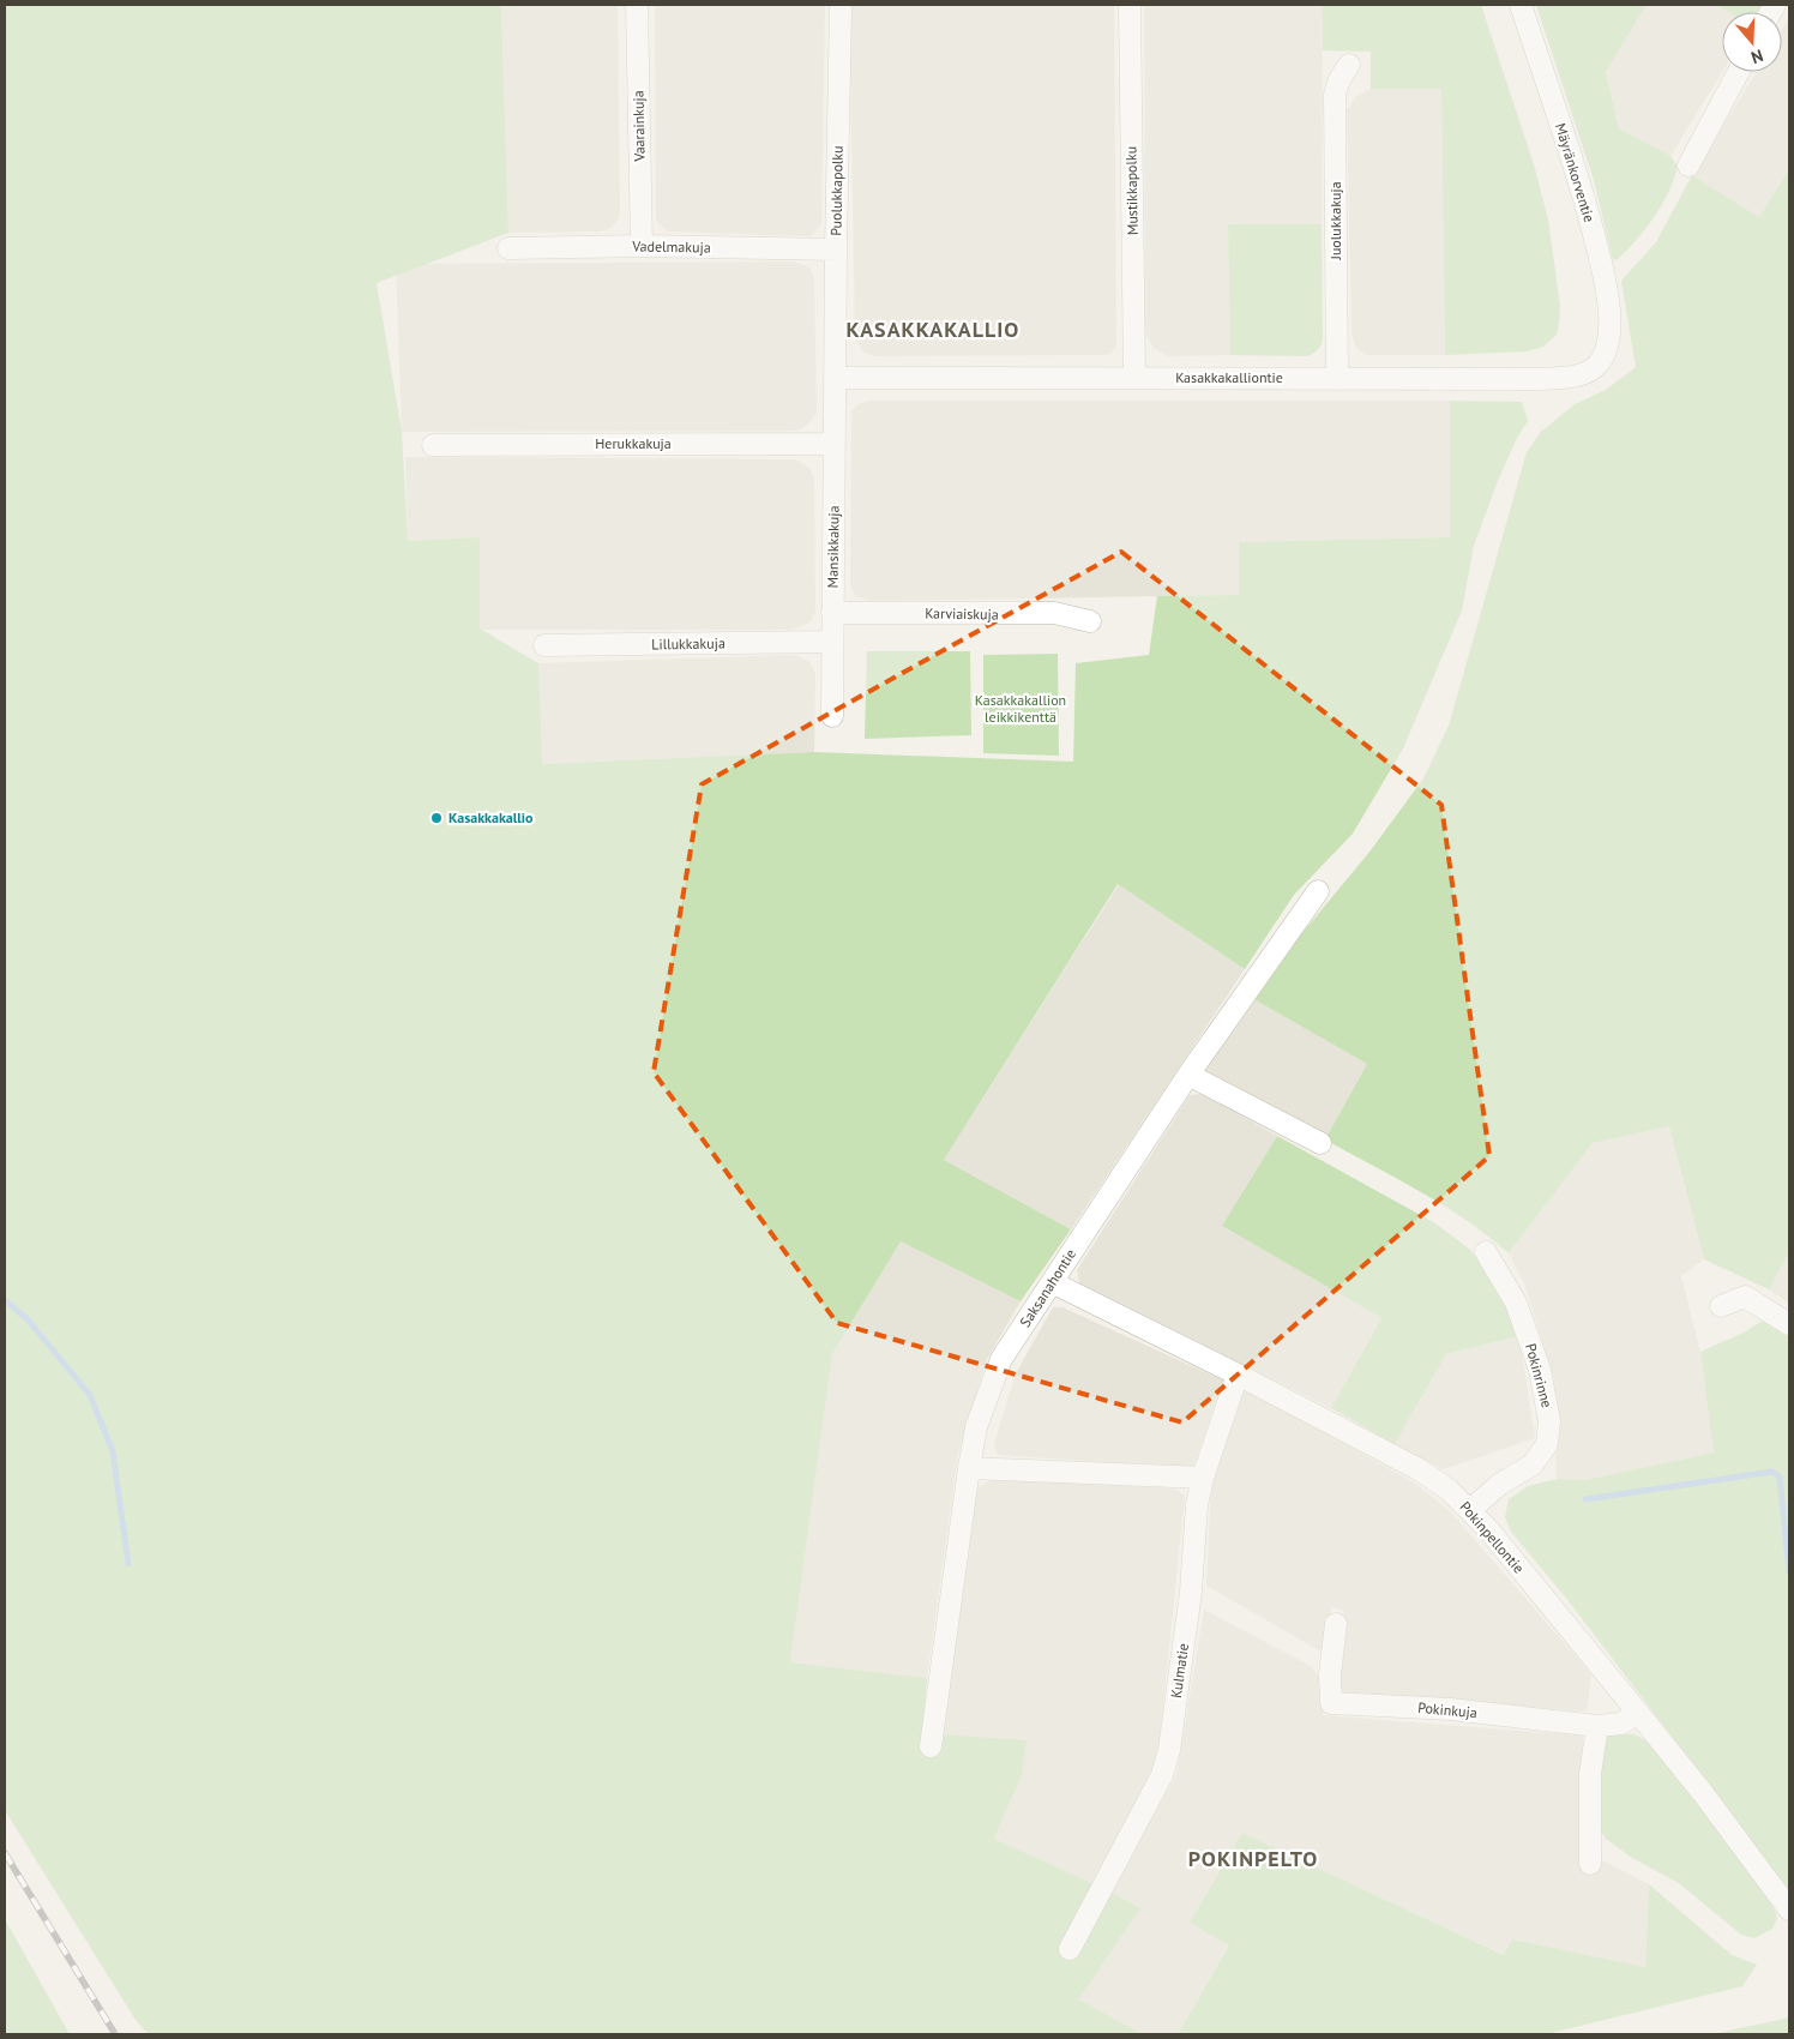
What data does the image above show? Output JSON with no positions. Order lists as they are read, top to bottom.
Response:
{
  "streets": {
    "street": [
      "Vaarainkuja",
      "Mäyränkorventie",
      "Puolukkapolku",
      "Mustikkapolku",
      "Juolukkakuja",
      "Vadelmakuja",
      "Kasakkakalliontie",
      "Herukkakuja",
      "Mansikkakuja",
      "Karviaiskuja",
      "Lillukkakuja",
      "Saksanahontie",
      "Pokinrinne",
      "Pokinpellontie",
      "Kulmatie",
      "Pokinkuja"
    ]
  },
  "crossings": [
    ["Vaarainkuja", "Vadelmakuja"],
    ["Mäyränkorventie", "Kasakkakalliontie"],
    ["Puolukkapolku", "Vadelmakuja"],
    ["Puolukkapolku", "Kasakkakalliontie"],
    ["Puolukkapolku", "Mansikkakuja"],
    ["Mustikkapolku", "Kasakkakalliontie"],
    ["Juolukkakuja", "Kasakkakalliontie"],
    ["Kasakkakalliontie", "Mansikkakuja"],
    ["Herukkakuja", "Mansikkakuja"],
    ["Mansikkakuja", "Karviaiskuja"],
    ["Mansikkakuja", "Lillukkakuja"],
    ["Saksanahontie", "Pokinpellontie"],
    ["Pokinrinne", "Pokinpellontie"],
    ["Pokinpellontie", "Kulmatie"],
    ["Pokinpellontie", "Pokinkuja"]
  ],
  "districts": ["KASAKKAKALLIO", "POKINPELTO"],
  "parks": ["Kasakkakallion leikkikenttä"],
  "places": ["Kasakkakallio"],
  "north": "bottom"
}
